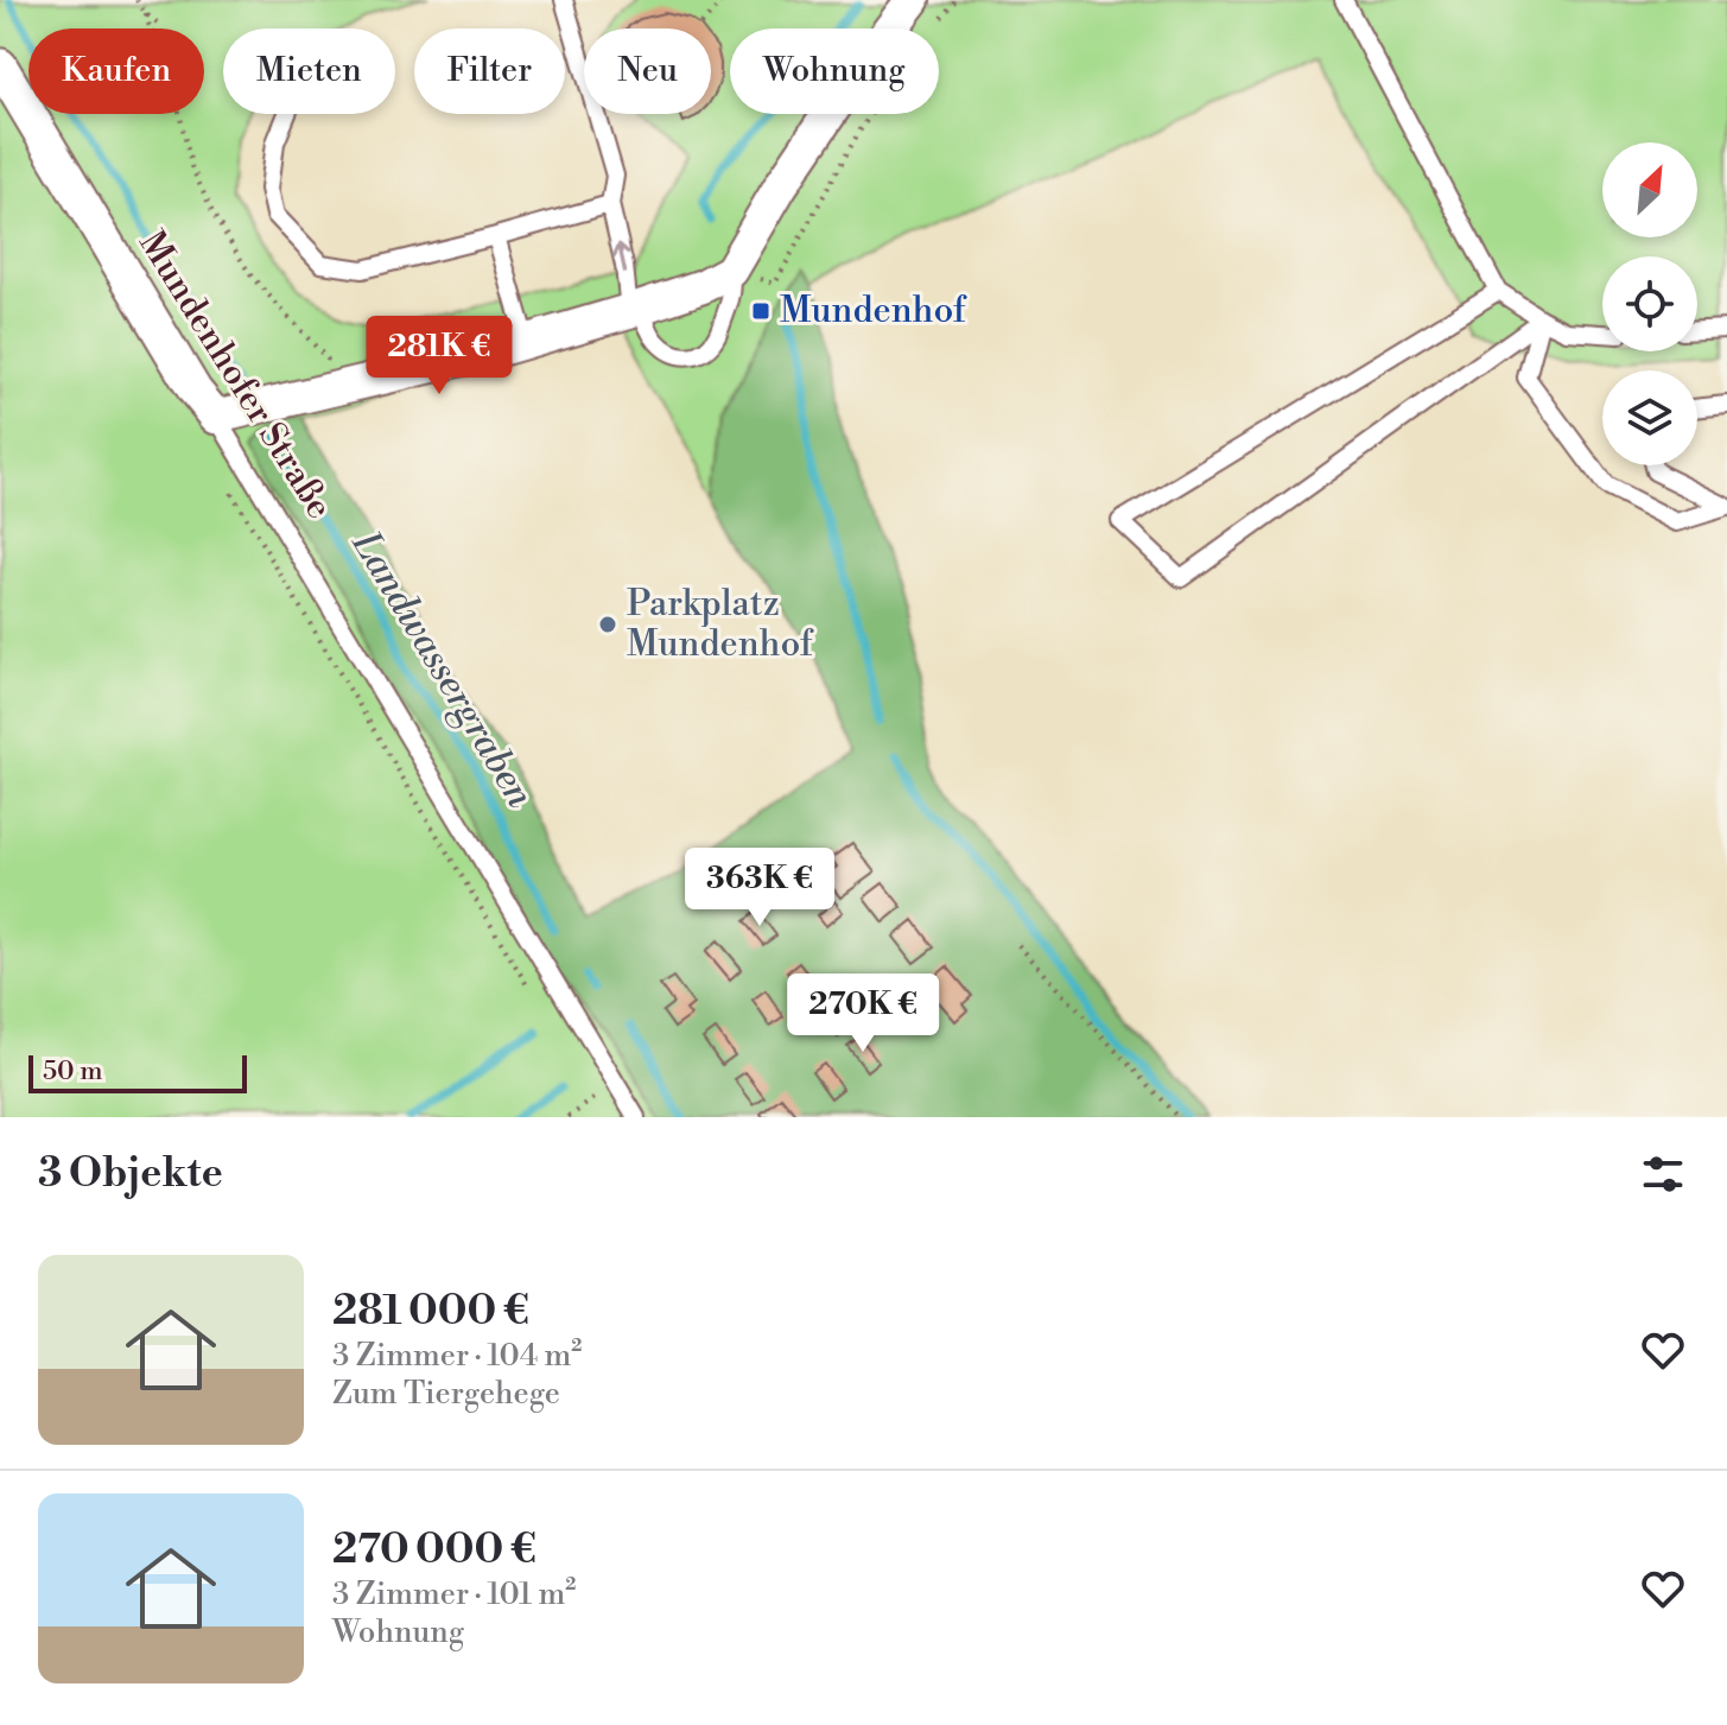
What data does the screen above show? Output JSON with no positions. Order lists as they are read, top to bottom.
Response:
{
  "streets": {
    "street": ["Mundenhofer Straße"]
  },
  "water": ["Landwassergraben"],
  "places": {
    "transit": ["Mundenhof"],
    "other": ["Parkplatz Mundenhof"]
  },
  "scale_bar": "50 m",
  "north": "top right",
  "page": {
    "chip": [
      "Kaufen",
      "Mieten",
      "Filter",
      "Neu",
      "Wohnung"
    ],
    "price": ["281K €", "363K €", "270K €"],
    "scale": "50 m",
    "heading": "3 Objekte",
    "list": [
      {
        "name": "281 000 €",
        "note": "3 Zimmer · 104 m² · Zum Tiergehege"
      },
      {
        "name": "270 000 €",
        "note": "3 Zimmer · 101 m² · Wohnung"
      }
    ]
  }
}
